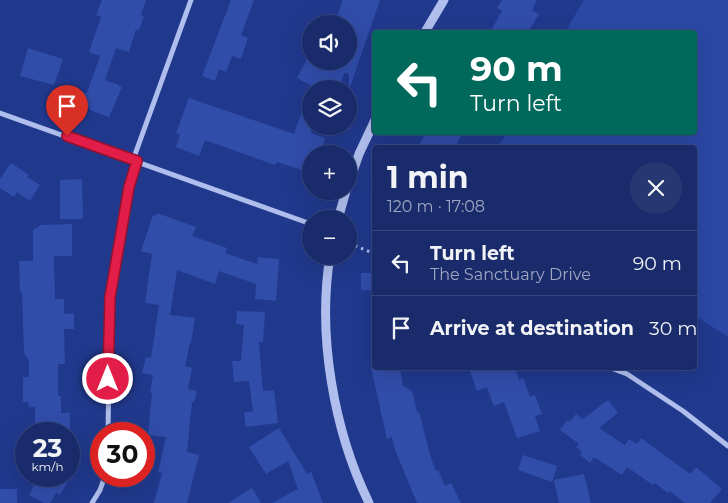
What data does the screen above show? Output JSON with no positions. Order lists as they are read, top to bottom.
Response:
{
  "page": {
    "map_buttons": ["+", "−"],
    "turn": ["90 m", "Turn left"],
    "heading": ["1 min", "120 m · 17:08"],
    "list": [
      {
        "name": "Turn left",
        "note": "The Sanctuary Drive",
        "value": "90 m"
      },
      {
        "name": "Arrive at destination",
        "value": "30 m"
      }
    ],
    "speed": "23 km/h",
    "limit": "30"
  }
}
